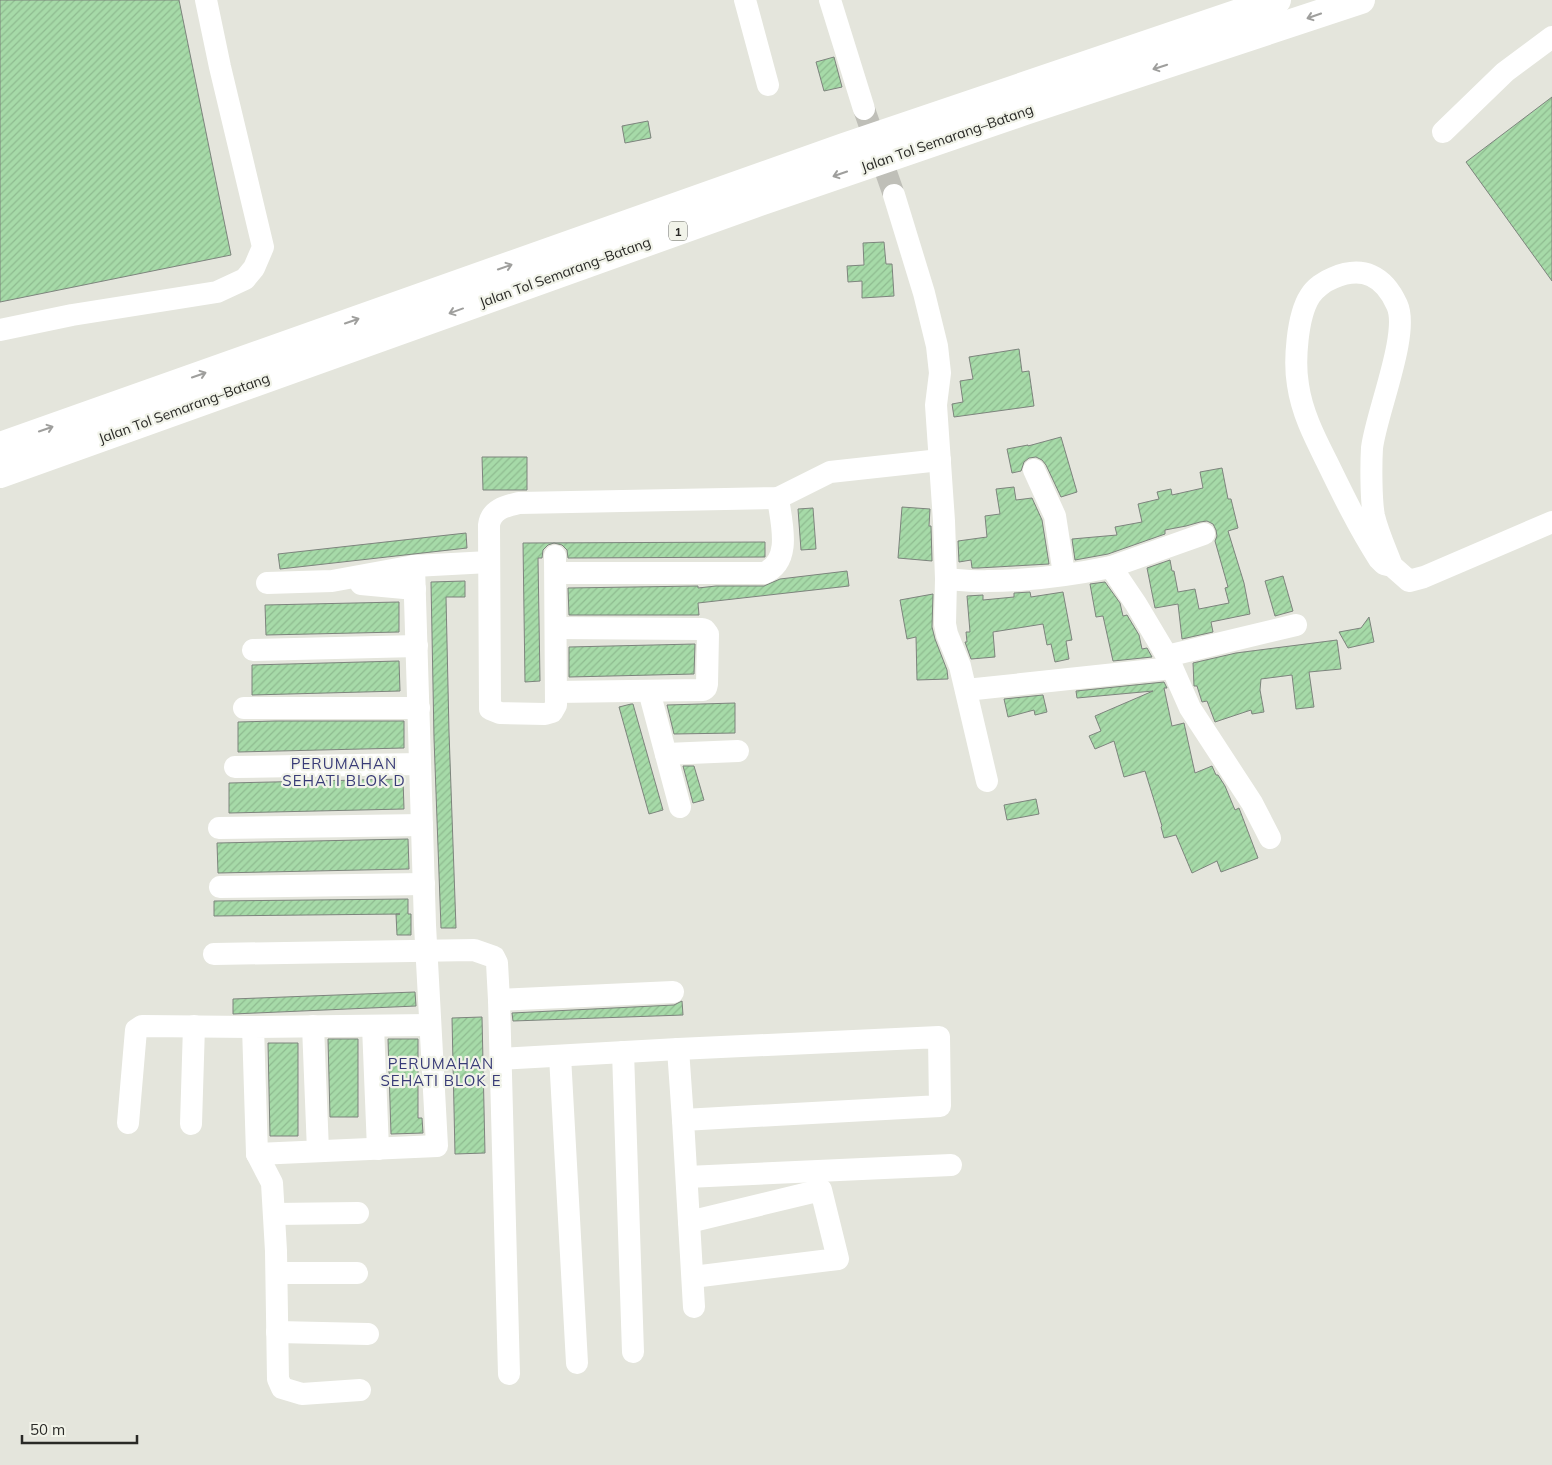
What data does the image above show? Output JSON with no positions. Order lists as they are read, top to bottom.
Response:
{
  "streets": {
    "highway": ["Jalan Tol Semarang–Batang", "1"]
  },
  "districts": ["PERUMAHAN SEHATI BLOK D", "PERUMAHAN SEHATI BLOK E"],
  "scale_bar": "50 m"
}
